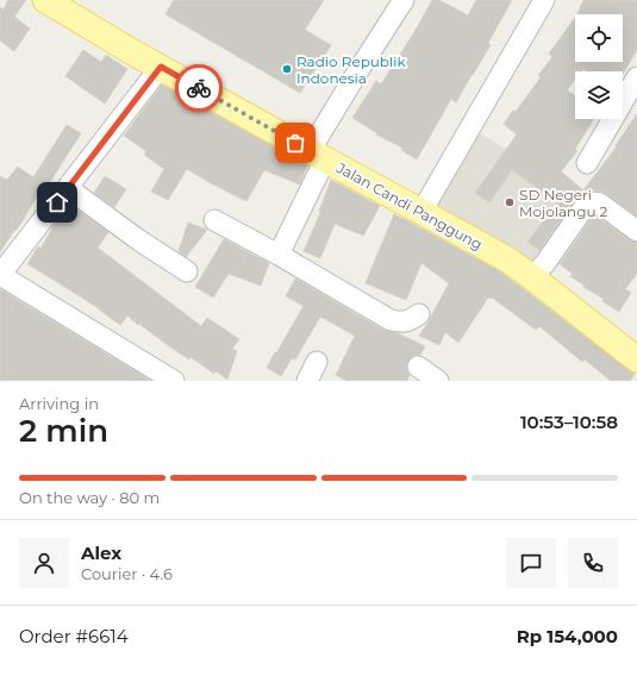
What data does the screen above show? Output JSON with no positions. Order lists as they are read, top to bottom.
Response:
{
  "streets": {
    "main road": ["Jalan Candi Panggung"]
  },
  "places": ["Radio Republik Indonesia", "SD Negeri Mojolangu 2"],
  "page": {
    "heading": ["2 min", "Arriving in", "10:53–10:58"],
    "panel": [
      "Alex",
      "Courier · 4.6",
      "Order #6614",
      "Rp 154,000"
    ],
    "bar": "On the way · 80 m"
  }
}
